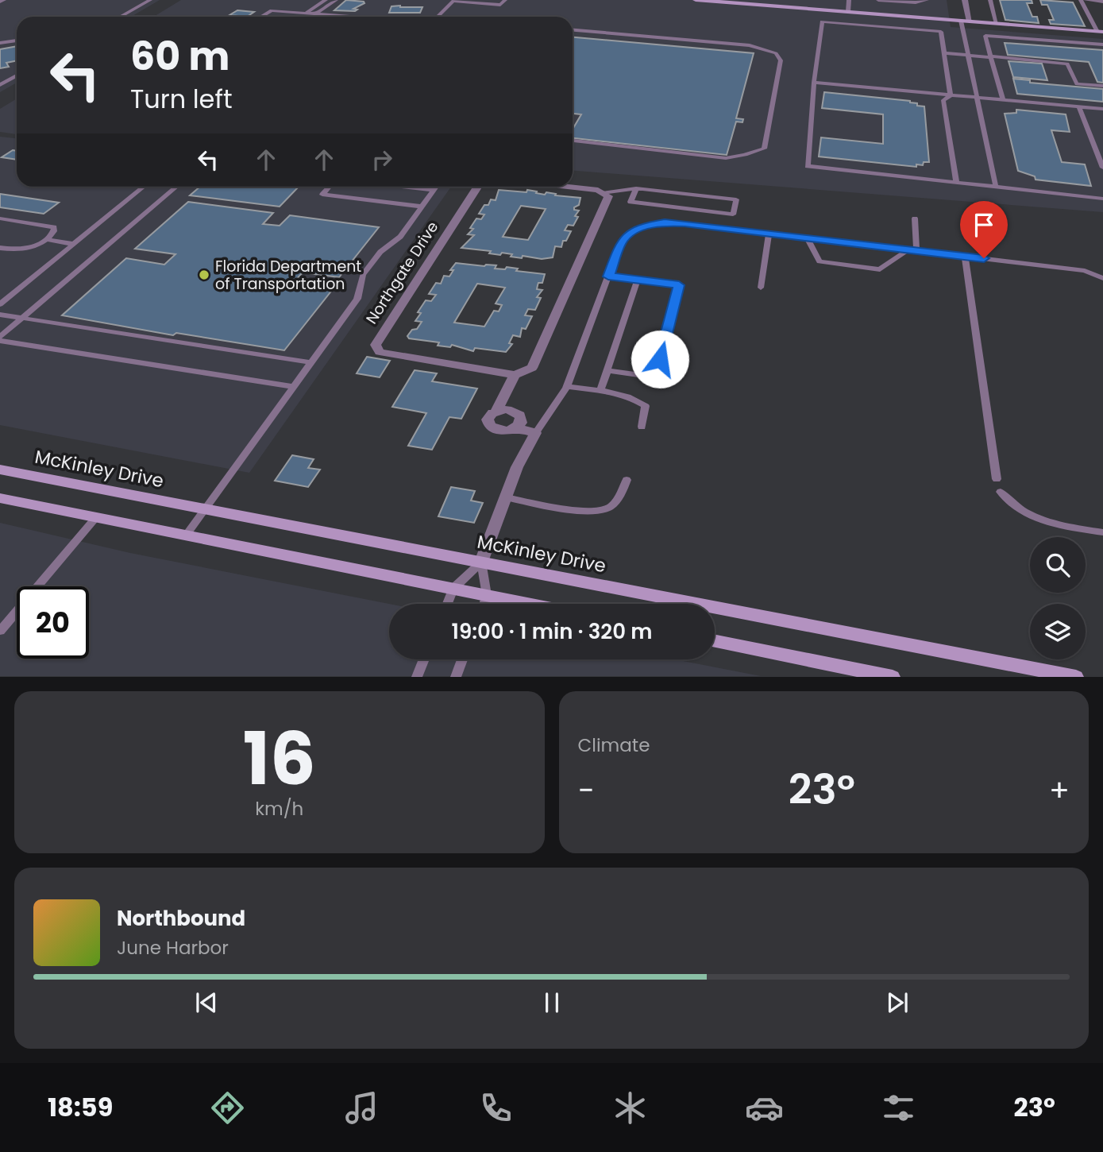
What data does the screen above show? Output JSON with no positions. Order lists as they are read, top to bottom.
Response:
{
  "streets": {
    "main road": ["McKinley Drive"],
    "street": ["Northgate Drive"]
  },
  "places": ["Florida Department of Transportation"],
  "page": {
    "turn": ["60 m", "Turn left"],
    "limit": "20",
    "trip": "19:00 · 1 min · 320 m",
    "tile": [
      ["16", "km/h"],
      "Climate"
    ],
    "heat": ["−", "23°", "+"],
    "song": ["Northbound", "June Harbor"],
    "tabs": ["18:59", "23°"]
  }
}
